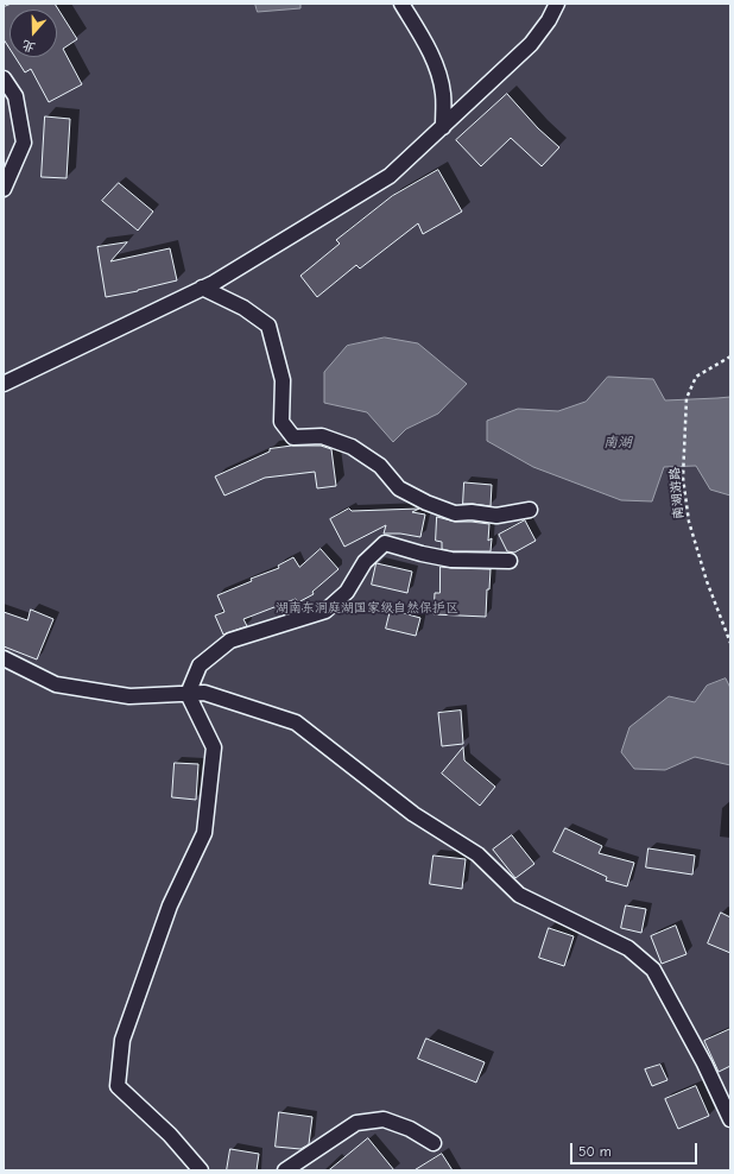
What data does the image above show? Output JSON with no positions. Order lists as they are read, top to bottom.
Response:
{
  "streets": {
    "path": ["南湖游路"]
  },
  "water": ["南湖"],
  "parks": ["湖南东洞庭湖国家级自然保护区"],
  "scale_bar": "50 m",
  "north": "bottom"
}
